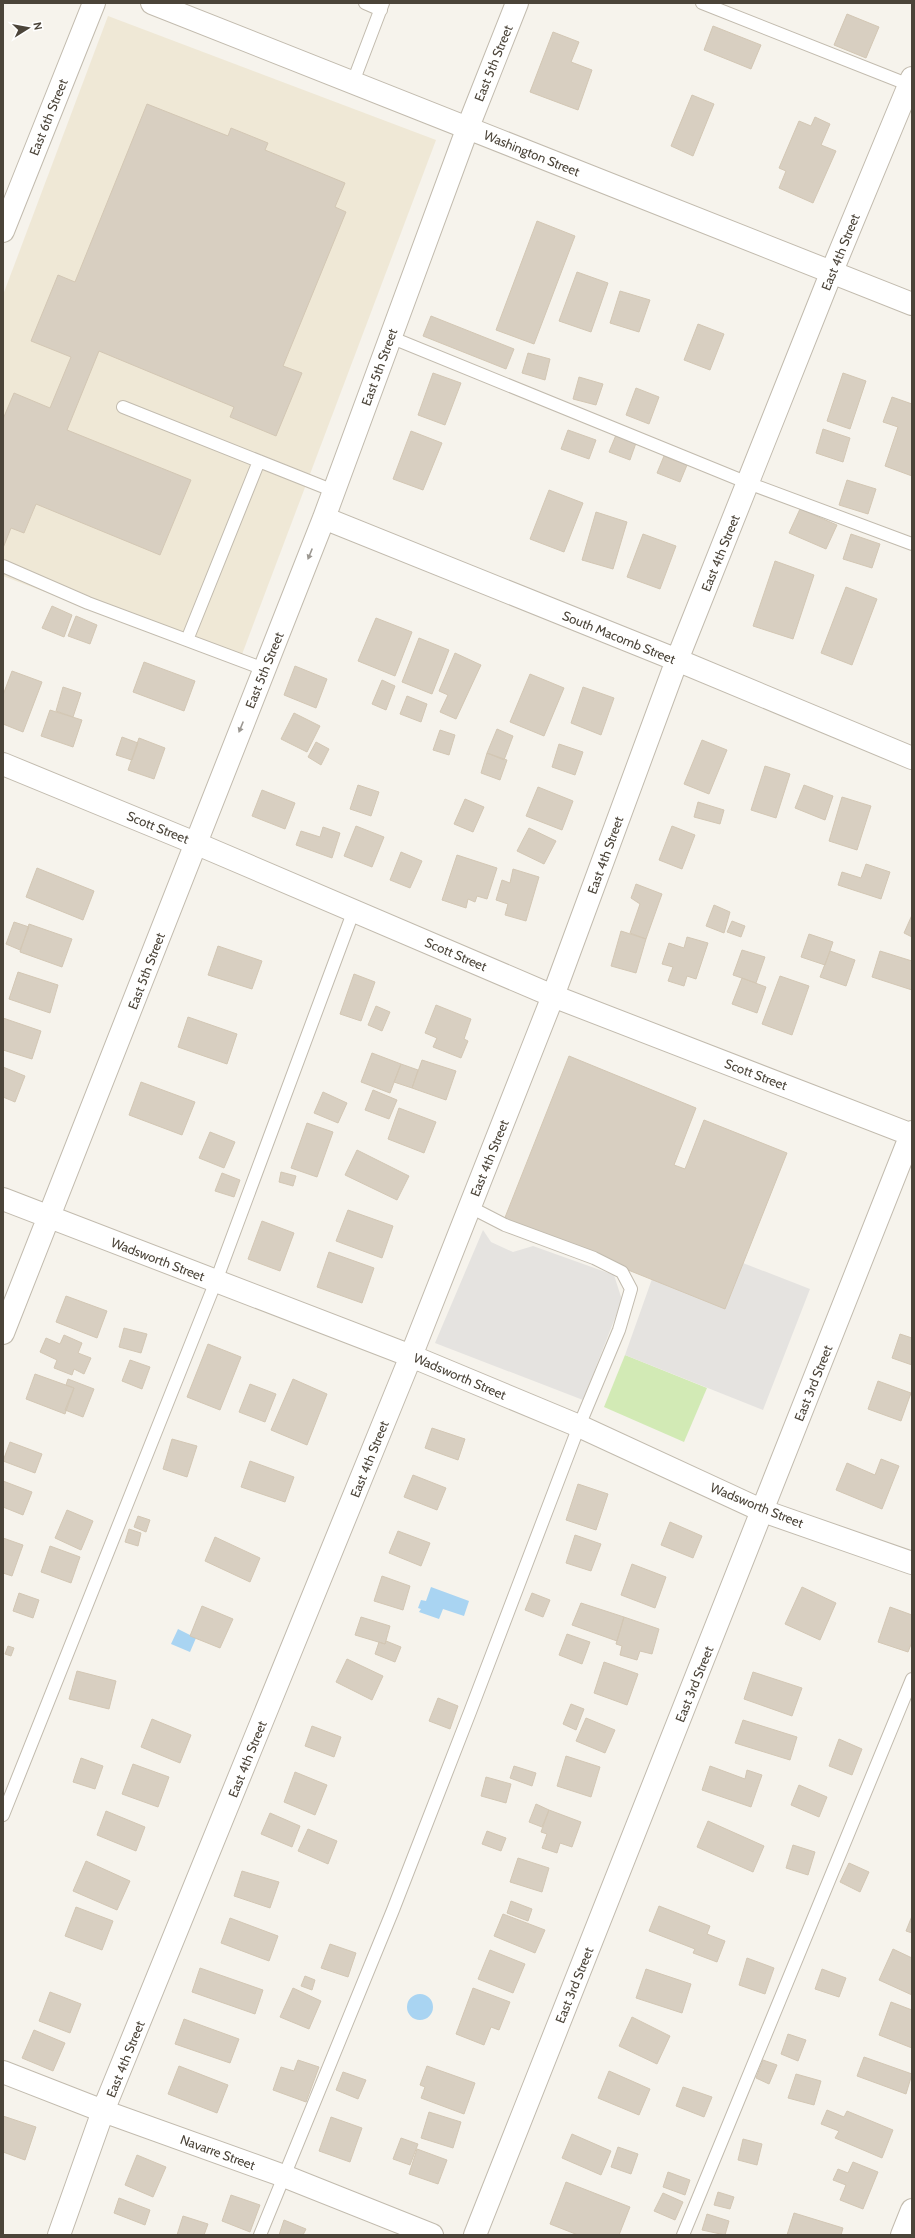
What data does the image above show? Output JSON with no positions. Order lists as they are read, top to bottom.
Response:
{
  "streets": {
    "street": [
      "East 5th Street",
      "East 6th Street",
      "Washington Street",
      "East 4th Street",
      "South Macomb Street",
      "Scott Street",
      "Wadsworth Street",
      "East 3rd Street",
      "Navarre Street"
    ]
  },
  "crossings": [
    ["East 5th Street", "Washington Street"],
    ["East 5th Street", "South Macomb Street"],
    ["East 5th Street", "Scott Street"],
    ["East 5th Street", "Wadsworth Street"],
    ["Washington Street", "East 4th Street"],
    ["East 4th Street", "South Macomb Street"],
    ["East 4th Street", "Scott Street"],
    ["East 4th Street", "Wadsworth Street"],
    ["East 4th Street", "Navarre Street"],
    ["Scott Street", "East 3rd Street"],
    ["Wadsworth Street", "East 3rd Street"]
  ],
  "north": "right"
}
